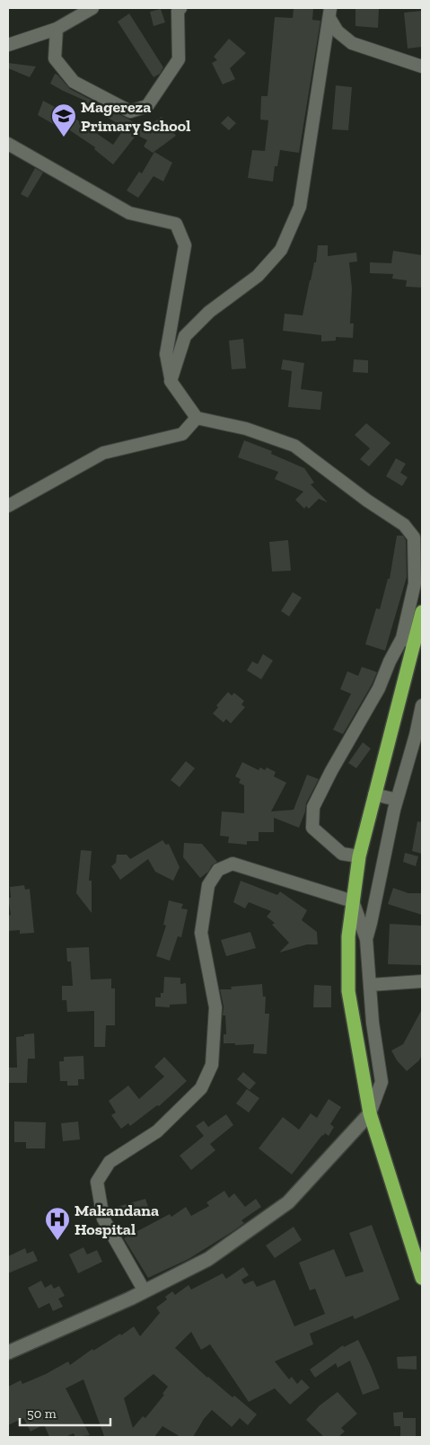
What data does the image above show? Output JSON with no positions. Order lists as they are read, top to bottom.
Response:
{
  "places": {
    "school or university": ["Magereza Primary School"],
    "hospital": ["Makandana Hospital"]
  },
  "scale_bar": "50 m"
}
